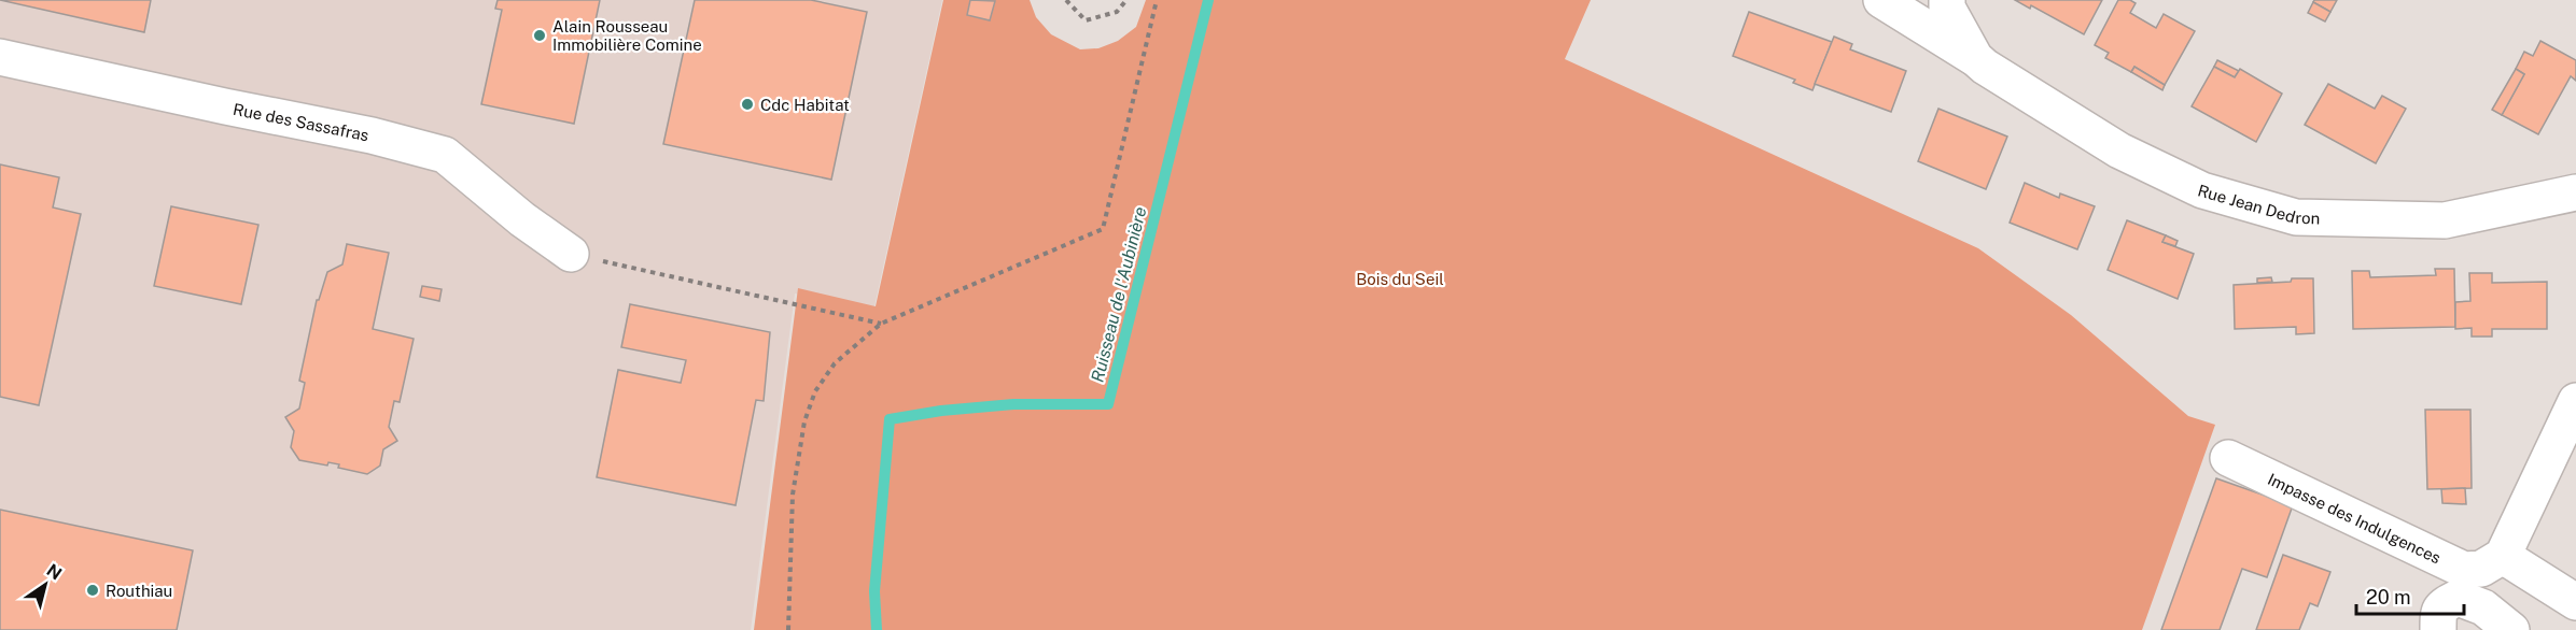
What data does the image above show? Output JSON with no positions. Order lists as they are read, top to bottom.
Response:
{
  "streets": {
    "street": ["Rue des Sassafras", "Rue Jean Dedron", "Impasse des Indulgences"]
  },
  "water": ["Ruisseau de l'Aubinière"],
  "parks": ["Bois du Seil"],
  "places": ["Alain Rousseau Immobilière Comine", "Cdc Habitat", "Routhiau"],
  "scale_bar": "20 m",
  "north": "top right"
}
